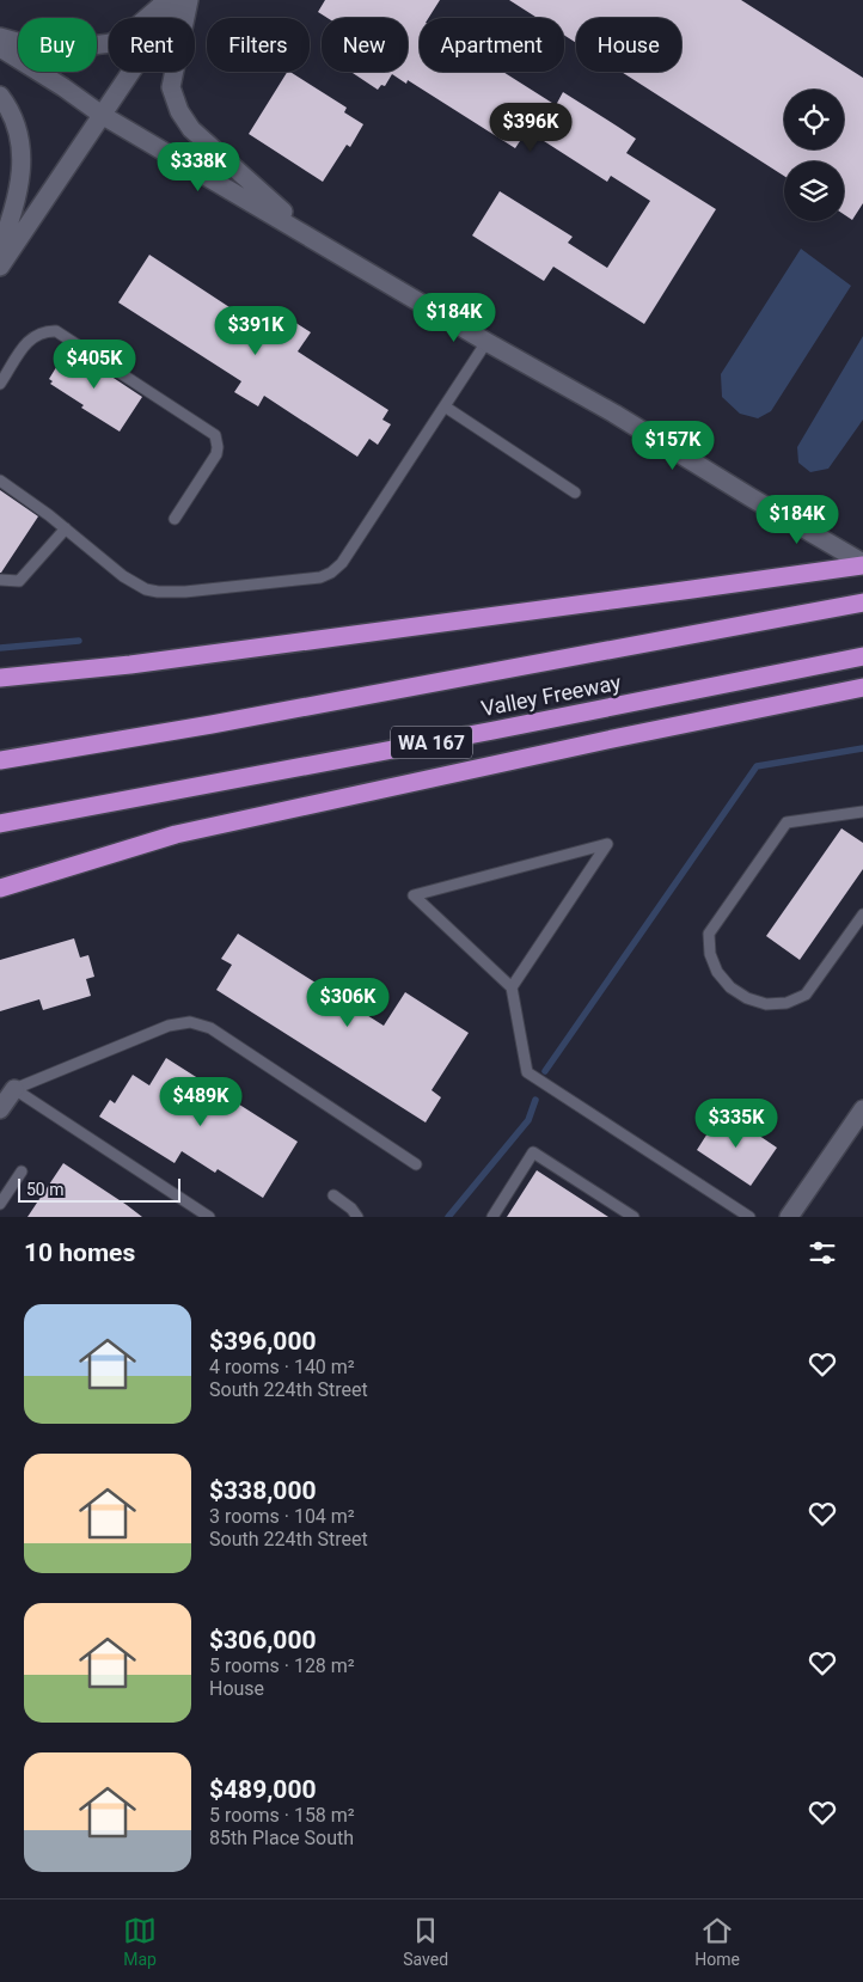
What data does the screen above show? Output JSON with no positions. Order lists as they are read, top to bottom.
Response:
{
  "streets": {
    "highway": ["Valley Freeway", "WA 167"]
  },
  "scale_bar": "50 m",
  "page": {
    "chip": [
      "Buy",
      "Rent",
      "Filters",
      "New",
      "Apartment",
      "House"
    ],
    "price": [
      "$396K",
      "$338K",
      "$184K",
      "$391K",
      "$405K",
      "$157K",
      "$184K",
      "$306K",
      "$489K",
      "$335K"
    ],
    "scale": "50 m",
    "heading": "10 homes",
    "list": [
      {
        "name": "$396,000",
        "note": "4 rooms · 140 m² · South 224th Street"
      },
      {
        "name": "$338,000",
        "note": "3 rooms · 104 m² · South 224th Street"
      },
      {
        "name": "$306,000",
        "note": "5 rooms · 128 m² · House"
      },
      {
        "name": "$489,000",
        "note": "5 rooms · 158 m² · 85th Place South"
      }
    ],
    "tabs": ["Map", "Saved", "Home"]
  }
}
